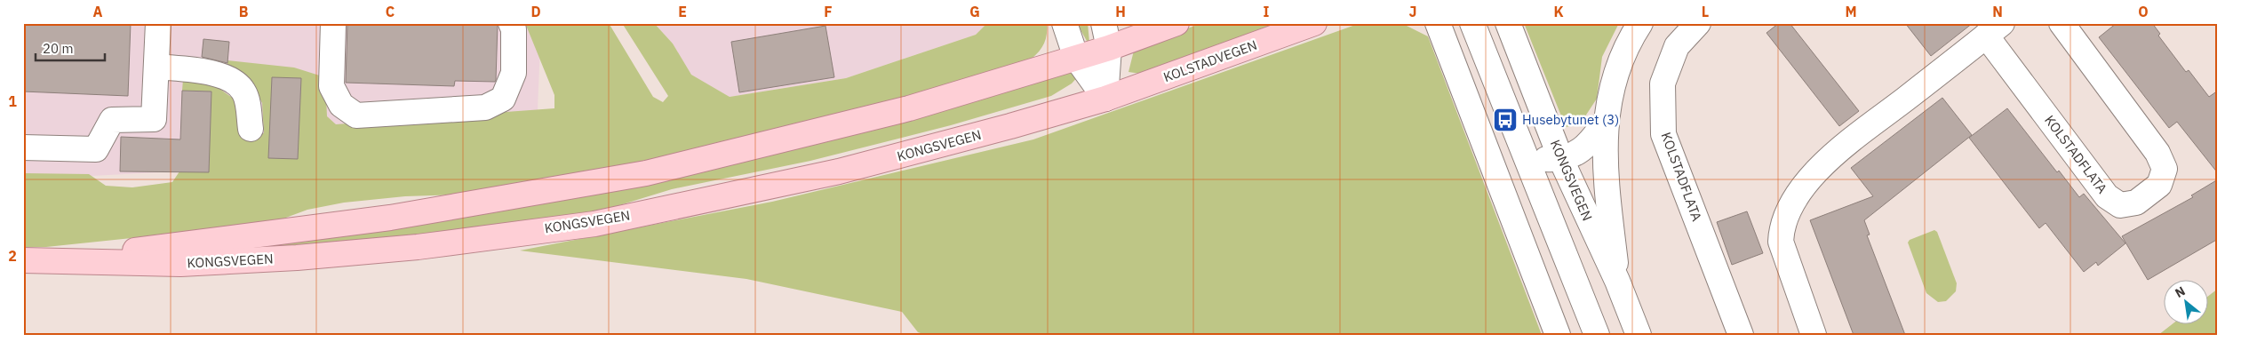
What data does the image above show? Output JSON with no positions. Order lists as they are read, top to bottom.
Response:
{
  "streets": {
    "main road": ["KOLSTADVEGEN", "KONGSVEGEN"],
    "street": ["KOLSTADFLATA"]
  },
  "crossings": [
    ["KOLSTADVEGEN", "KONGSVEGEN"]
  ],
  "places": {
    "bus stop": ["Husebytunet (3)"]
  },
  "scale_bar": "20 m",
  "north": "top left",
  "grid": {
    "columns": [
      "A",
      "B",
      "C",
      "D",
      "E",
      "F",
      "G",
      "H",
      "I",
      "J",
      "K",
      "L",
      "M",
      "N",
      "O"
    ],
    "rows": ["1", "2"]
  }
}
